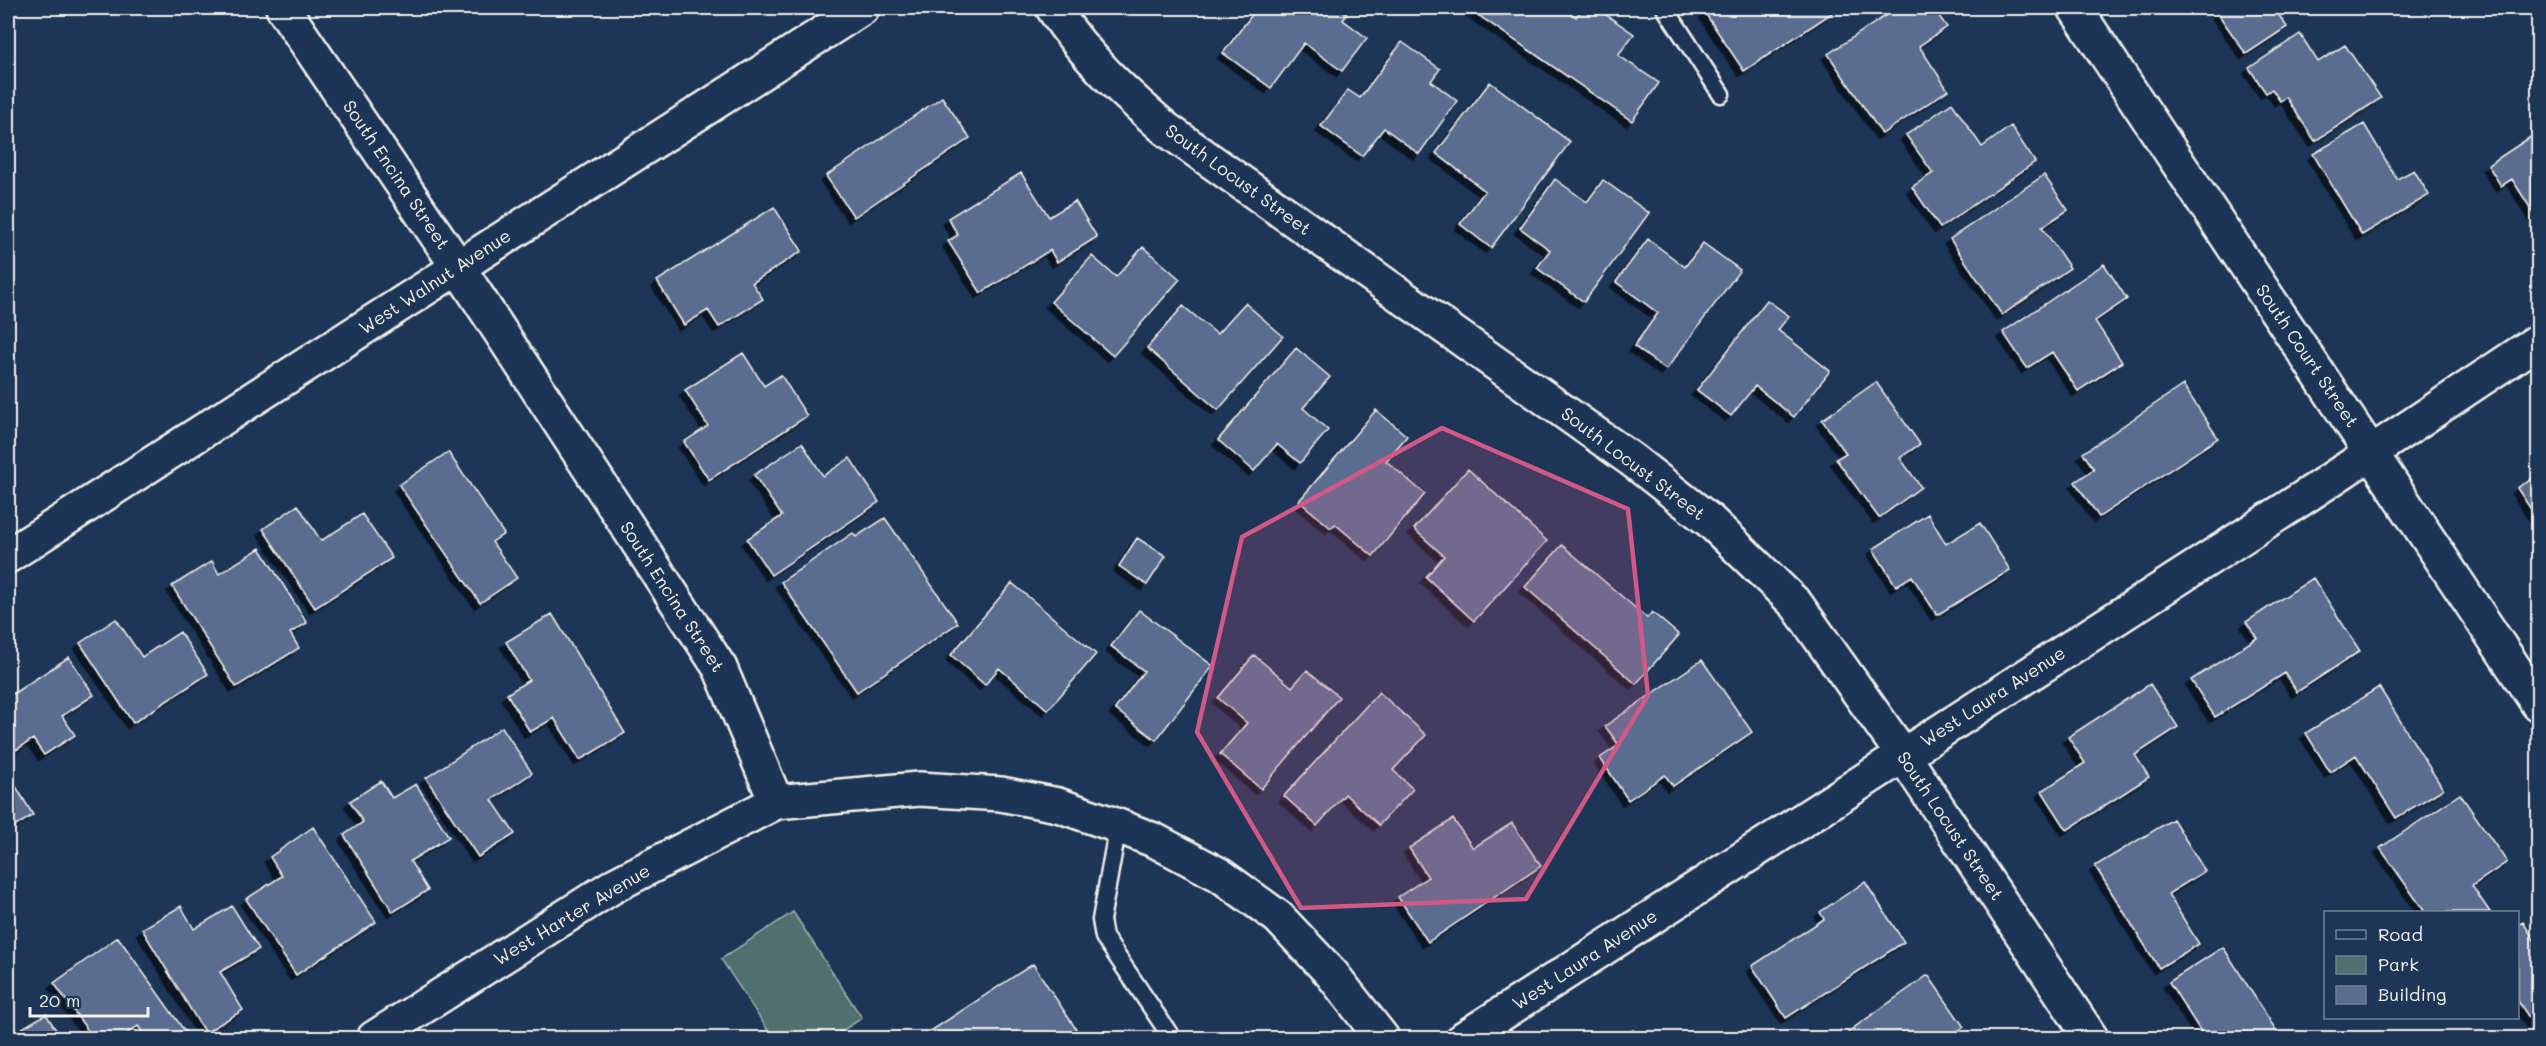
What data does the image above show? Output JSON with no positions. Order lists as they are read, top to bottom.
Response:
{
  "streets": {
    "street": [
      "South Encina Street",
      "South Locust Street",
      "West Walnut Avenue",
      "South Court Street",
      "West Laura Avenue",
      "West Harter Avenue"
    ]
  },
  "crossings": [
    ["South Encina Street", "West Walnut Avenue"],
    ["South Encina Street", "West Harter Avenue"],
    ["South Locust Street", "West Laura Avenue"],
    ["South Court Street", "West Laura Avenue"]
  ],
  "legend": ["Road", "Park", "Building"],
  "scale_bar": "20 m"
}
